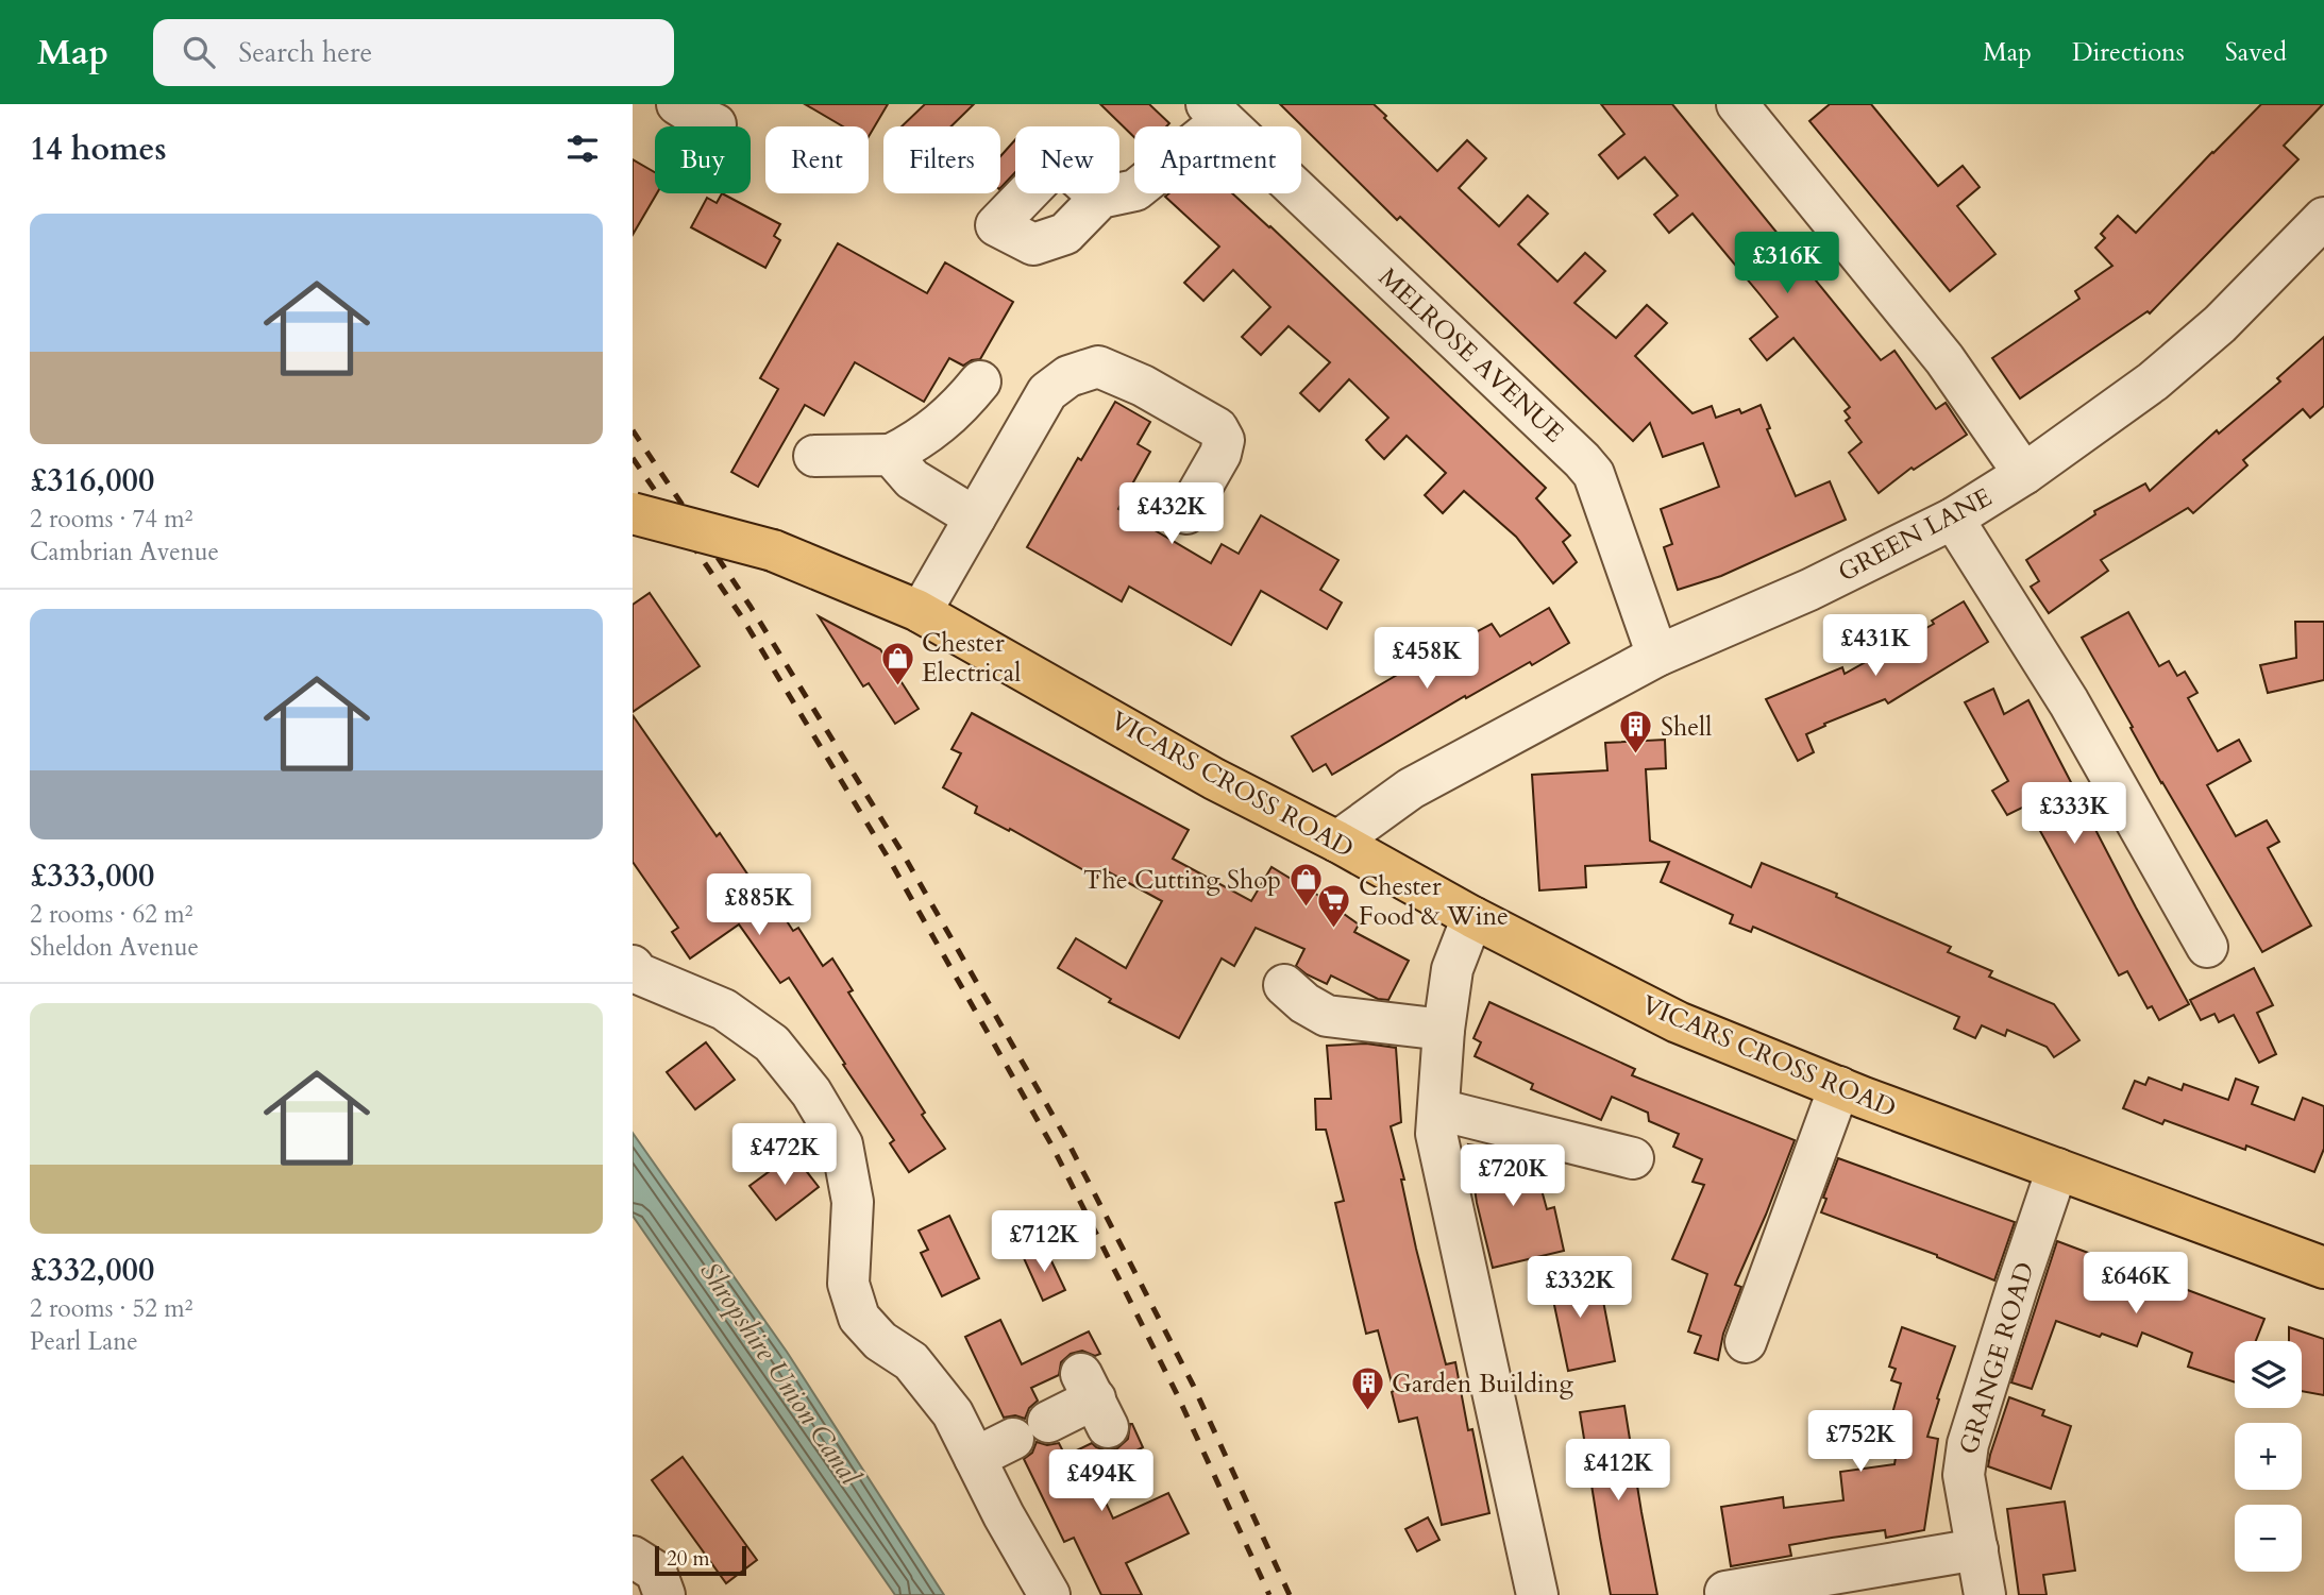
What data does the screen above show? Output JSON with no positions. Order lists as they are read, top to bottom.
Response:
{
  "streets": {
    "highway": ["VICARS CROSS ROAD"],
    "street": ["MELROSE AVENUE", "GREEN LANE", "GRANGE ROAD"]
  },
  "crossings": [
    ["MELROSE AVENUE", "GREEN LANE"],
    ["GREEN LANE", "VICARS CROSS ROAD"],
    ["VICARS CROSS ROAD", "GRANGE ROAD"]
  ],
  "water": ["Shropshire Union Canal"],
  "places": {
    "shop": ["Chester Electrical", "The Cutting Shop"],
    "building": ["Shell", "Garden Building"],
    "supermarket": ["Chester Food & Wine"]
  },
  "scale_bar": "20 m",
  "page": {
    "header": "Map",
    "search": "Search here",
    "nav": ["Map", "Directions", "Saved"],
    "heading": "14 homes",
    "chip": [
      "Buy",
      "Rent",
      "Filters",
      "New",
      "Apartment"
    ],
    "list": [
      {
        "name": "£316,000",
        "note": "2 rooms · 74 m² · Cambrian Avenue"
      },
      {
        "name": "£333,000",
        "note": "2 rooms · 62 m² · Sheldon Avenue"
      },
      {
        "name": "£332,000",
        "note": "2 rooms · 52 m² · Pearl Lane"
      }
    ],
    "price": [
      "£316K",
      "£432K",
      "£431K",
      "£458K",
      "£333K",
      "£885K",
      "£472K",
      "£720K",
      "£712K",
      "£646K",
      "£332K",
      "£752K",
      "£412K",
      "£494K"
    ],
    "map_buttons": ["+", "−"],
    "scale": "20 m"
  }
}
